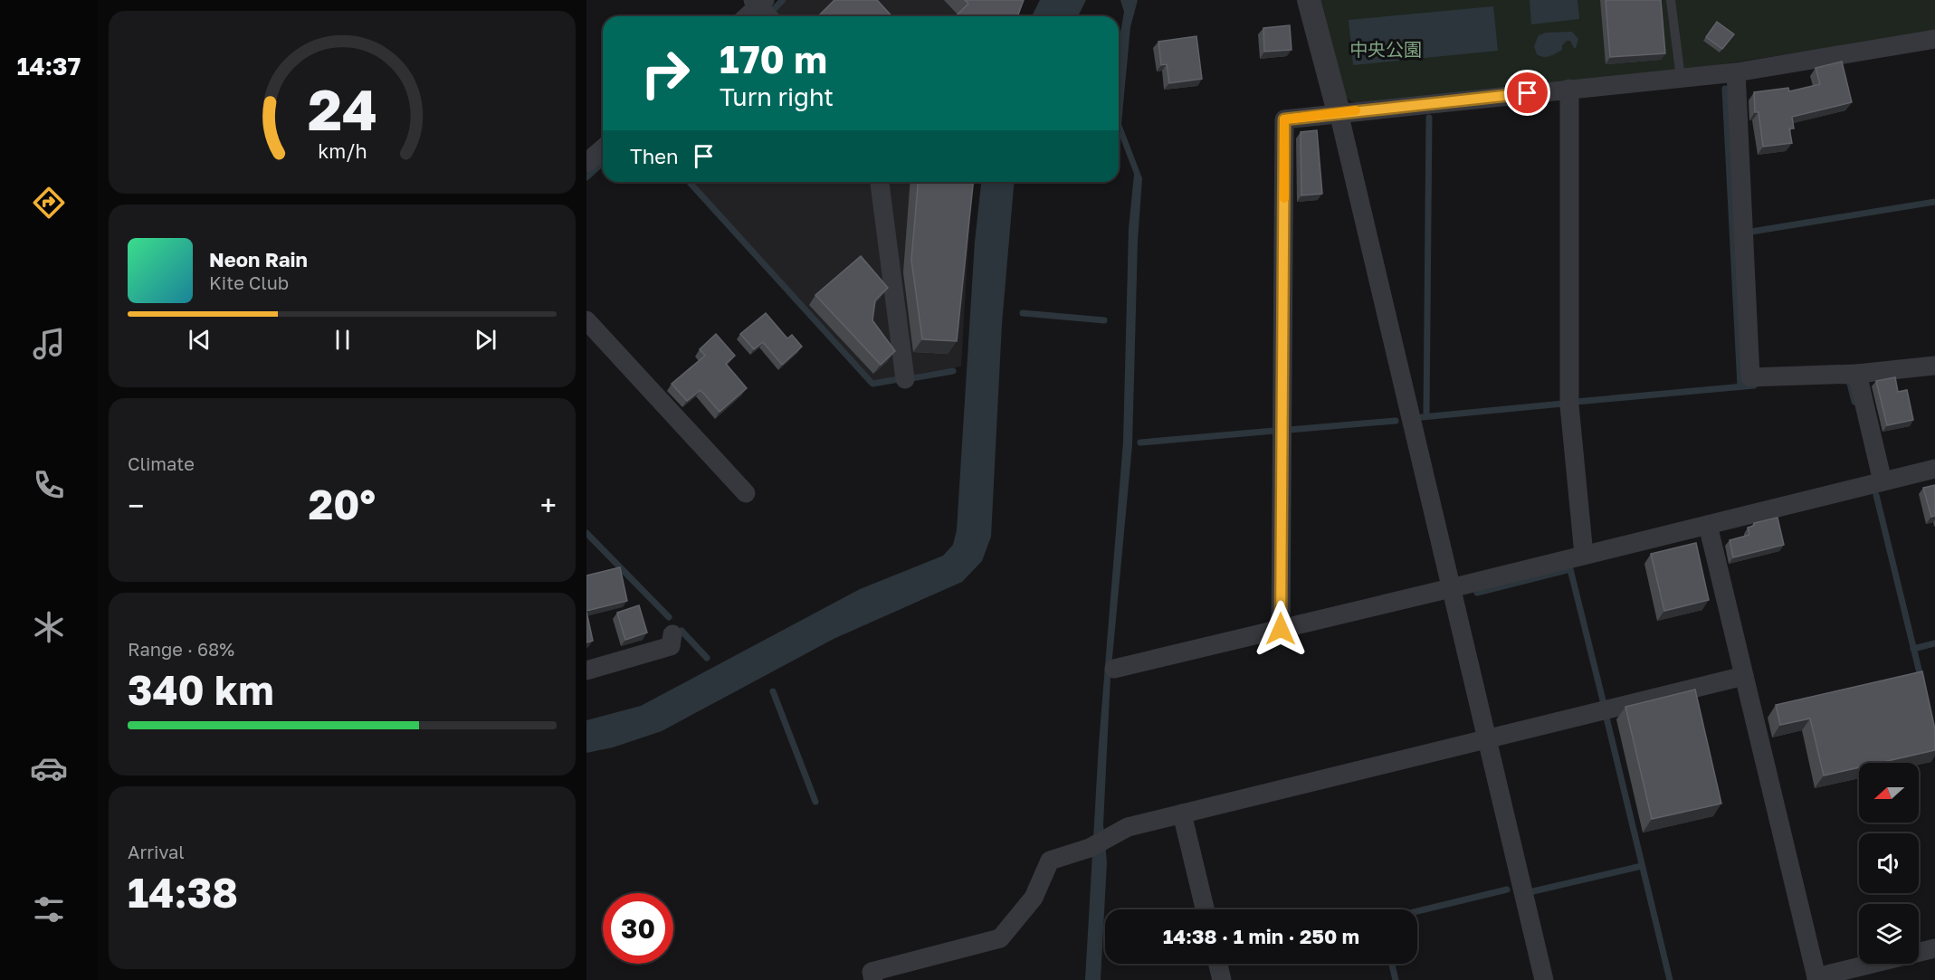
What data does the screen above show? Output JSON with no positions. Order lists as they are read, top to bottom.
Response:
{
  "parks": ["中央公園"],
  "north": "left",
  "page": {
    "tabs": "14:37",
    "turn": ["170 m", "Turn right"],
    "then": "Then",
    "song": ["Neon Rain", "Kite Club"],
    "tile": [
      "Climate",
      ["Range · 68%", "340 km"],
      ["Arrival", "14:38"]
    ],
    "heat": ["−", "20°", "+"],
    "limit": "30",
    "trip": "14:38 · 1 min · 250 m",
    "gauge": ["24", "km/h"]
  }
}
